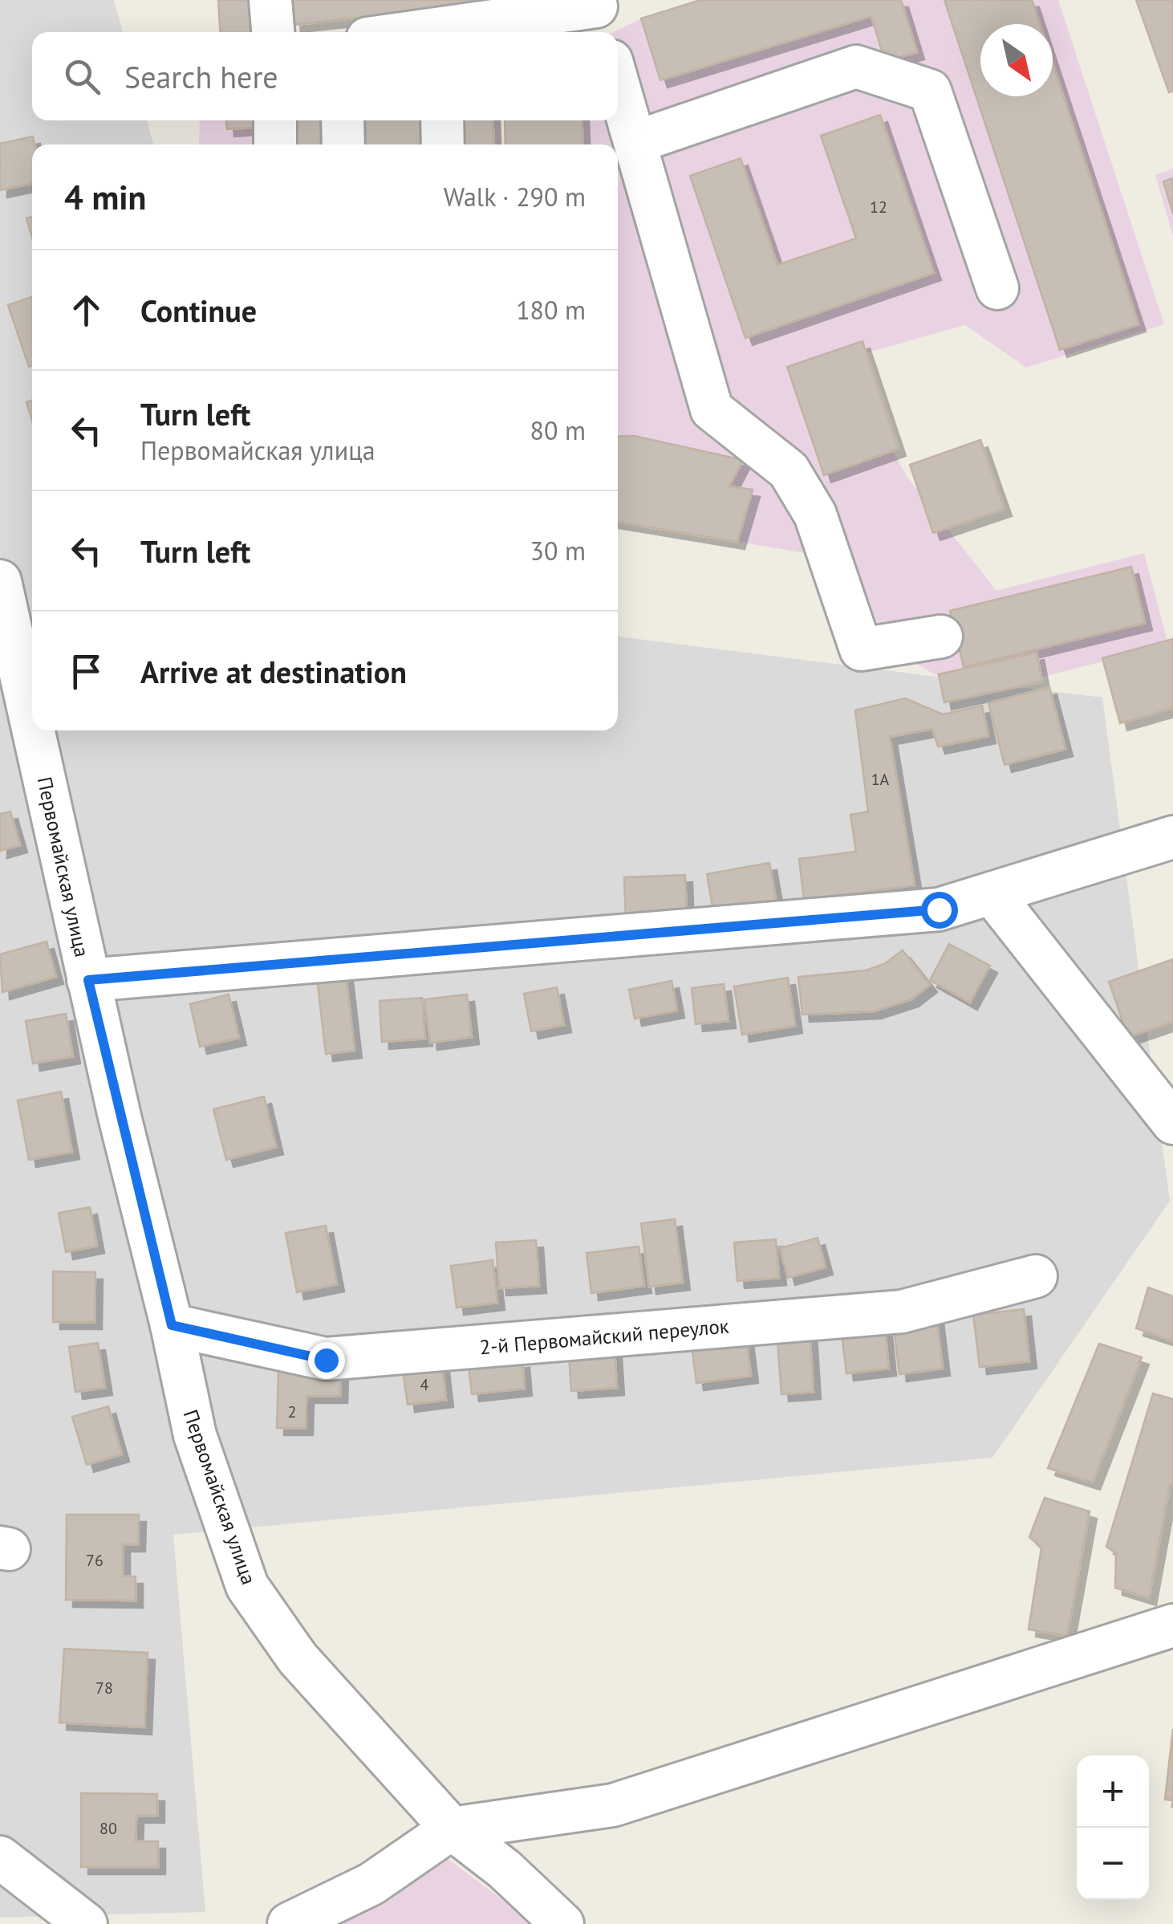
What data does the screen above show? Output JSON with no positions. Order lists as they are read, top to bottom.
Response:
{
  "streets": {
    "street": ["Первомайская улица", "2-й Первомайский переулок"]
  },
  "crossings": [
    ["Первомайская улица", "2-й Первомайский переулок"]
  ],
  "house_numbers": [
    "12",
    "1А",
    "4",
    "2",
    "76",
    "78",
    "80"
  ],
  "north": "bottom right",
  "page": {
    "search": "Search here",
    "heading": ["4 min", "Walk · 290 m"],
    "list": [
      ["Continue", "180 m"],
      ["Turn left", "Первомайская улица", "80 m"],
      ["Turn left", "30 m"],
      "Arrive at destination"
    ],
    "map_buttons": ["+", "−"]
  }
}
